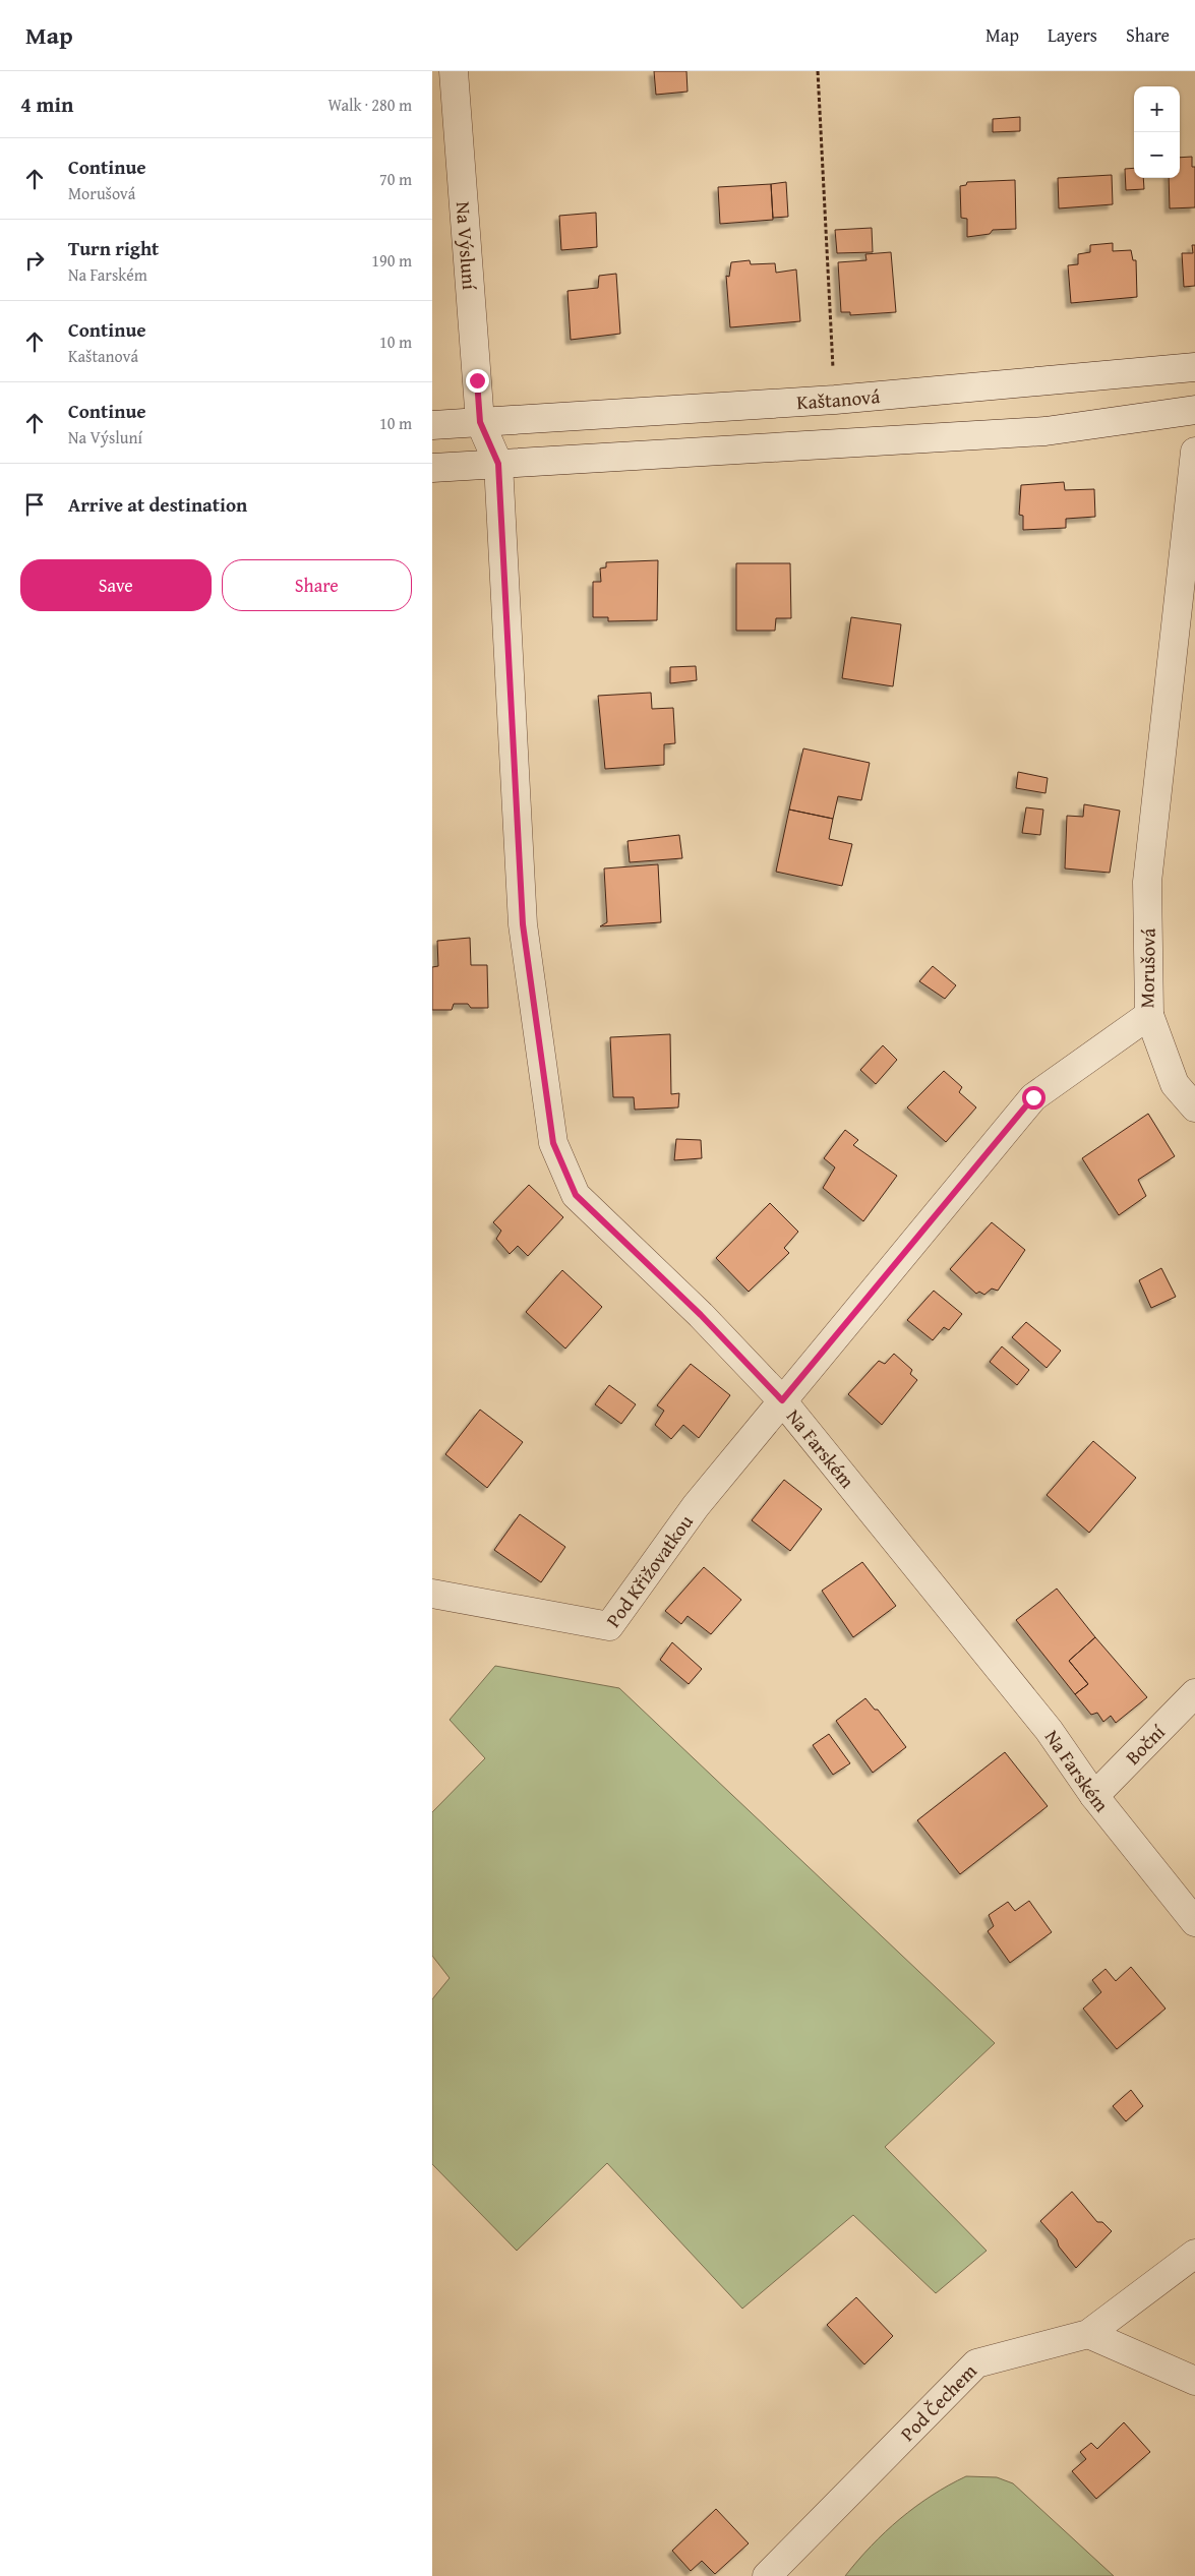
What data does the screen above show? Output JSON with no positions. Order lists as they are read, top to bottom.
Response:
{
  "streets": {
    "street": [
      "Na Výsluní",
      "Kaštanová",
      "Morušová",
      "Na Farském",
      "Pod Křižovatkou",
      "Boční",
      "Pod Čechem"
    ]
  },
  "crossings": [
    ["Na Výsluní", "Kaštanová"],
    ["Morušová", "Na Farském"],
    ["Morušová", "Pod Křižovatkou"],
    ["Na Farském", "Pod Křižovatkou"],
    ["Na Farském", "Boční"]
  ],
  "page": {
    "header": "Map",
    "nav": ["Map", "Layers", "Share"],
    "heading": ["4 min", "Walk · 280 m"],
    "map_buttons": ["+", "−"],
    "list": [
      ["Continue", "Morušová", "70 m"],
      ["Turn right", "Na Farském", "190 m"],
      ["Continue", "Kaštanová", "10 m"],
      ["Continue", "Na Výsluní", "10 m"],
      "Arrive at destination"
    ],
    "buttons": ["Save", "Share"]
  }
}
